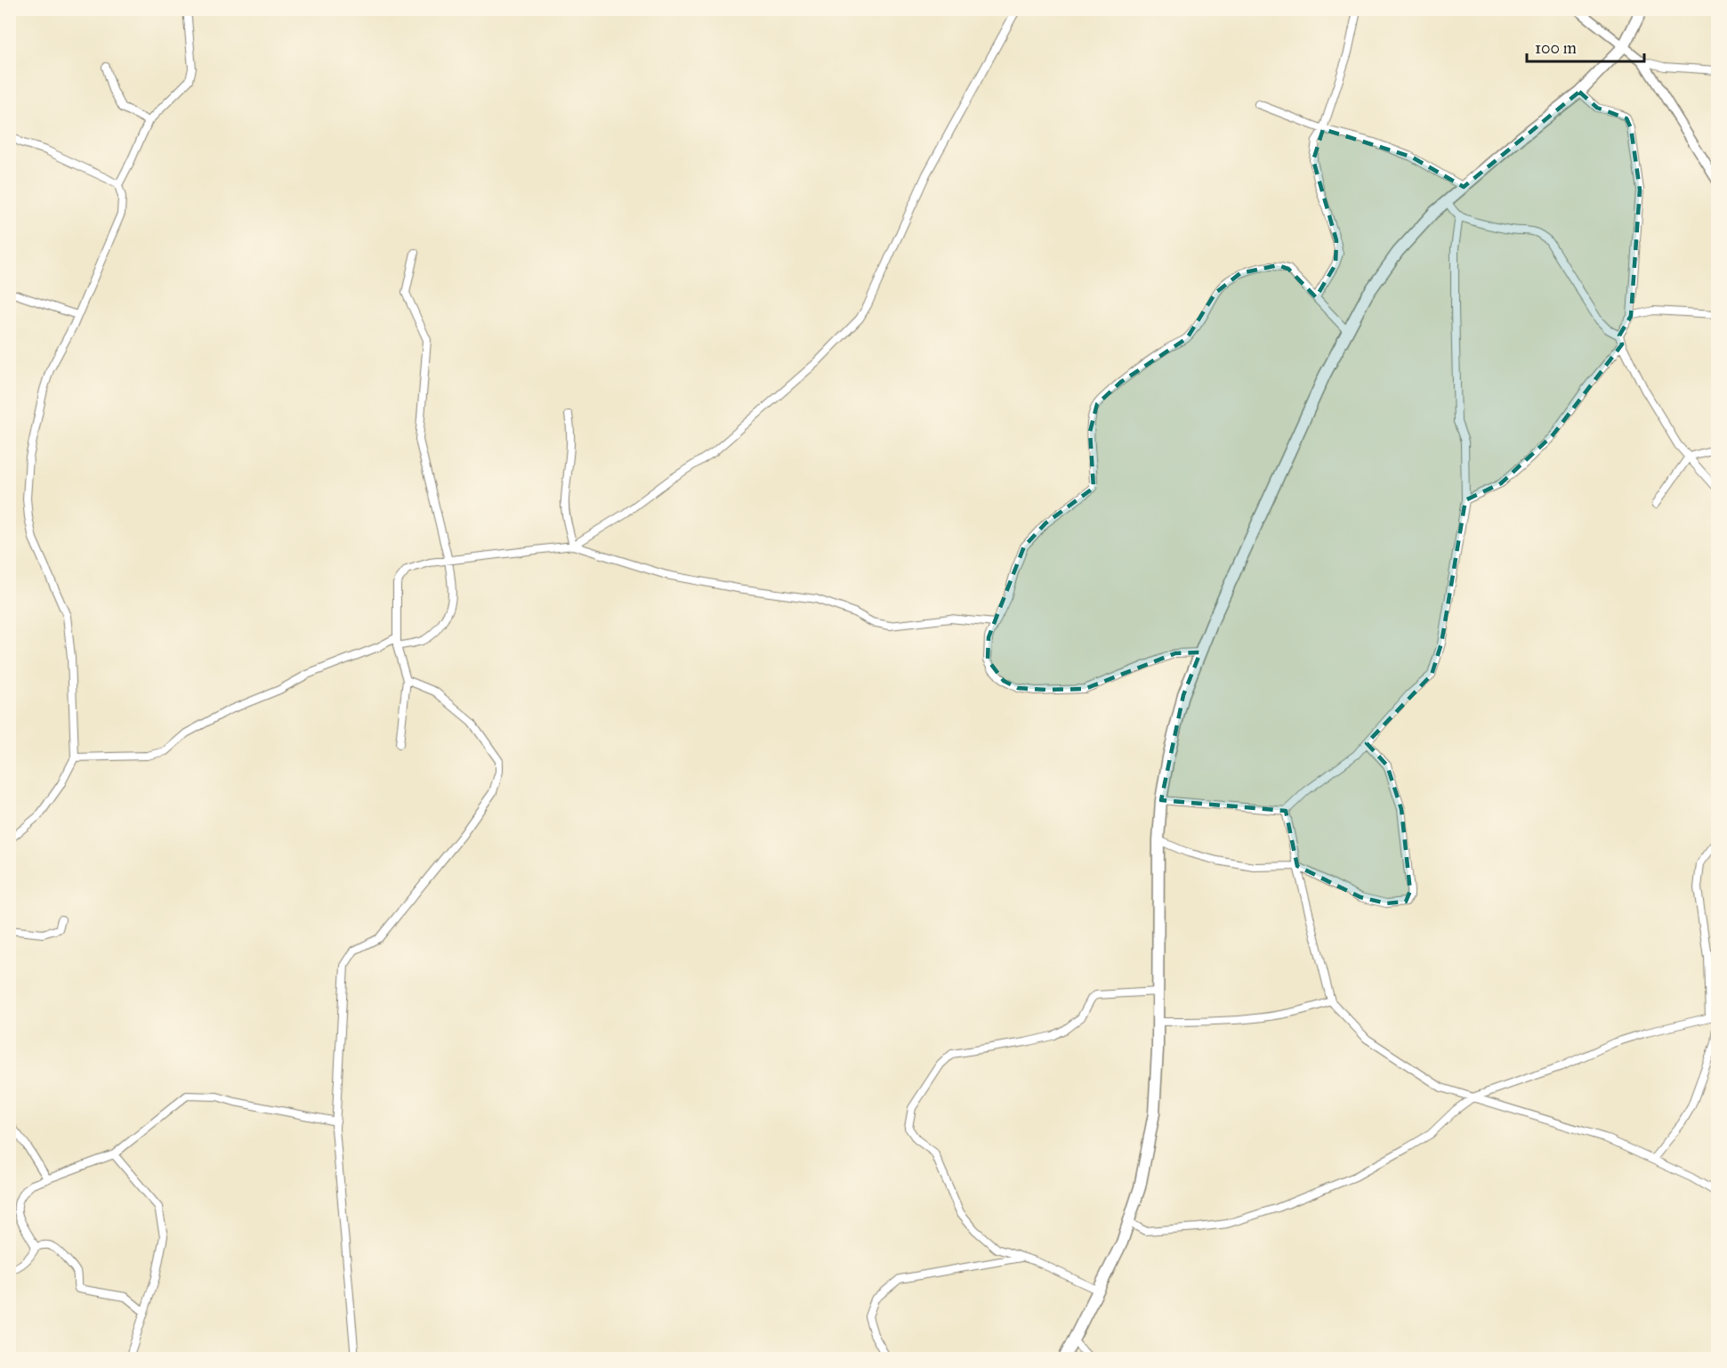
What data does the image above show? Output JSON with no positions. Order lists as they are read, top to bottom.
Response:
{
  "scale_bar": "100 m"
}
